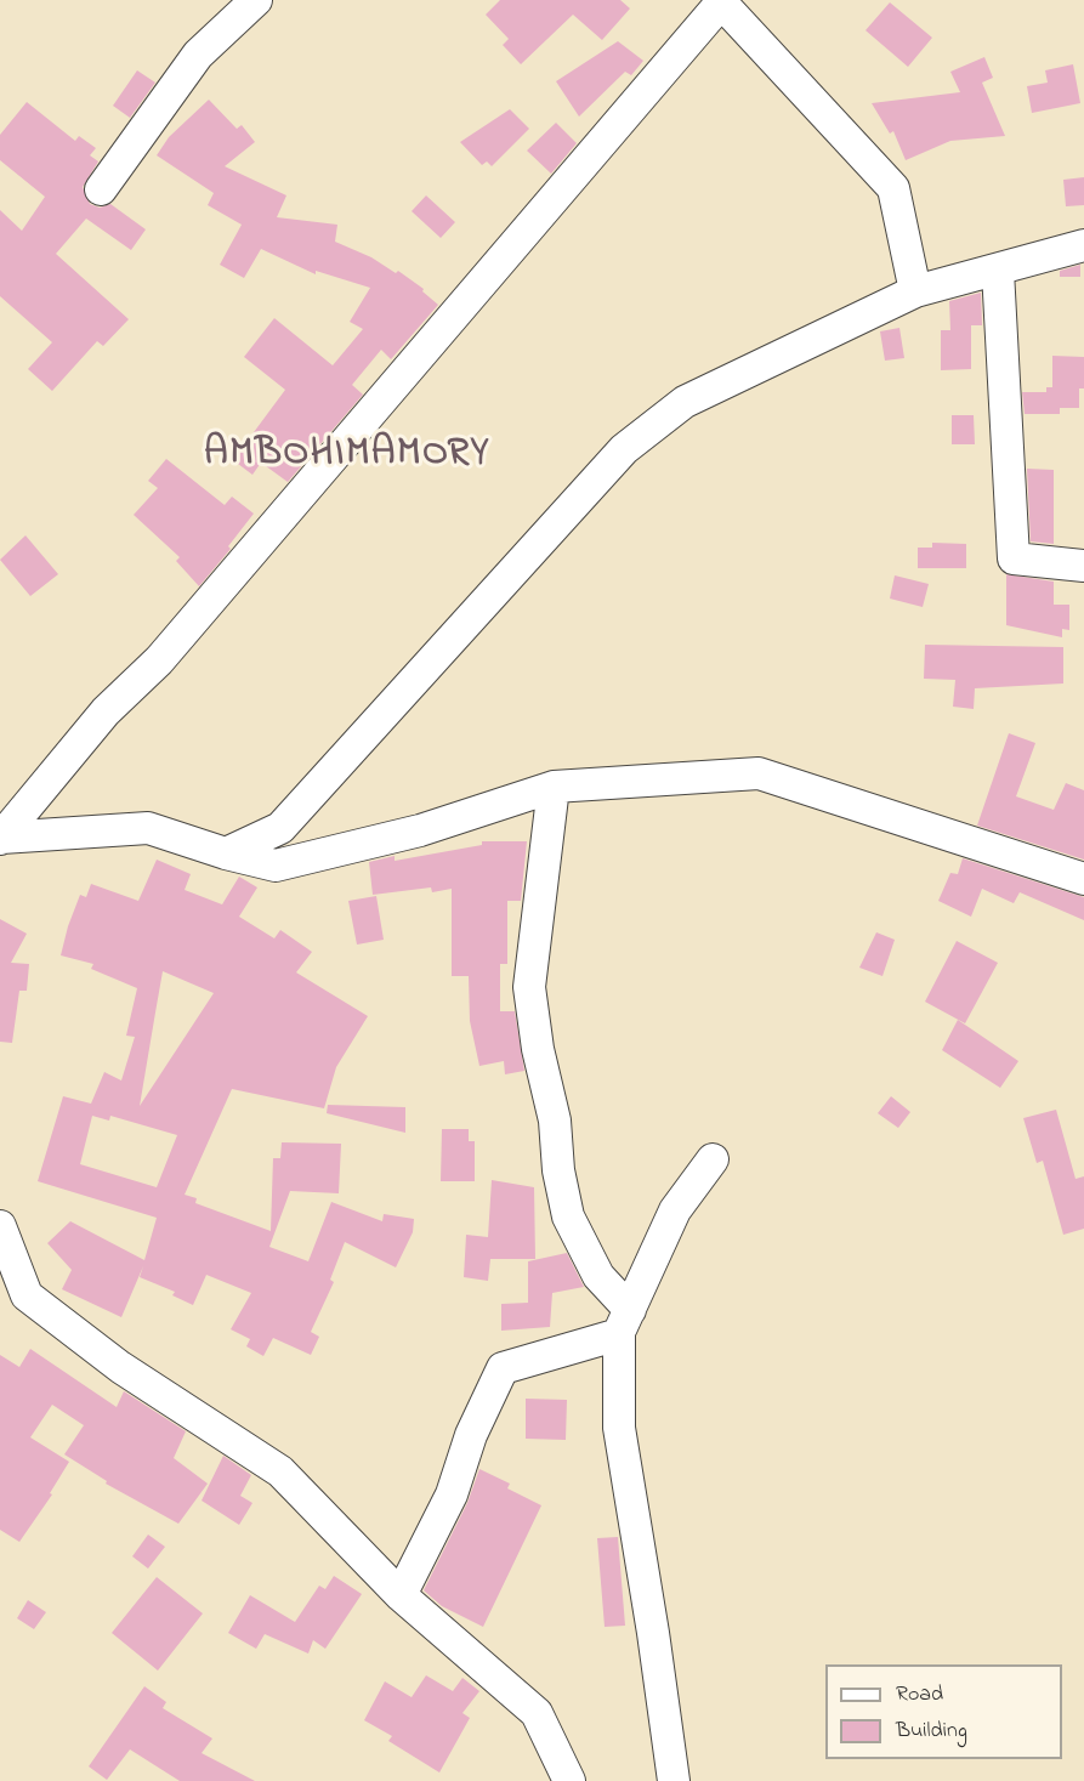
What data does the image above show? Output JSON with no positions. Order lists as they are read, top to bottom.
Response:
{
  "districts": ["AMBOHIMAMORY"],
  "legend": ["Road", "Building"]
}
